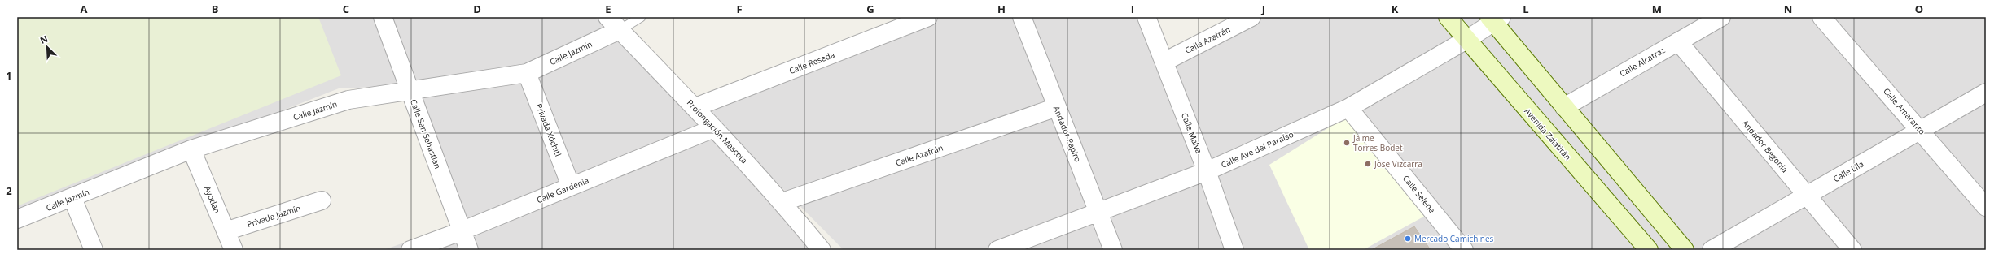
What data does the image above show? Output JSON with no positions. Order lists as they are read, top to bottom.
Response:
{
  "streets": {
    "street": [
      "Calle Azafrán",
      "Calle Jazmín",
      "Calle Alcatraz",
      "Calle Reseda",
      "Calle Amaranto",
      "Privada Xóchitl",
      "Prolongación Mascota",
      "Calle Malva",
      "Calle San Sebastián",
      "Andador Papiro",
      "Avenida Zalatitán",
      "Andador Begonia",
      "Calle Ave del Paraíso",
      "Calle Lila",
      "Calle Gardenia",
      "Calle Selene",
      "Ayotlan",
      "Privada Jazmín"
    ]
  },
  "crossings": [
    ["Calle Azafrán", "Prolongación Mascota"],
    ["Calle Azafrán", "Calle Malva"],
    ["Calle Azafrán", "Andador Papiro"],
    ["Calle Jazmín", "Privada Xóchitl"],
    ["Calle Jazmín", "Prolongación Mascota"],
    ["Calle Jazmín", "Calle San Sebastián"],
    ["Calle Jazmín", "Ayotlan"],
    ["Calle Alcatraz", "Andador Begonia"],
    ["Calle Reseda", "Prolongación Mascota"],
    ["Calle Amaranto", "Calle Lila"],
    ["Privada Xóchitl", "Calle Gardenia"],
    ["Prolongación Mascota", "Calle Gardenia"],
    ["Calle Malva", "Calle Ave del Paraíso"],
    ["Calle San Sebastián", "Calle Gardenia"],
    ["Andador Papiro", "Calle Ave del Paraíso"],
    ["Avenida Zalatitán", "Calle Ave del Paraíso"],
    ["Andador Begonia", "Calle Lila"],
    ["Calle Ave del Paraíso", "Calle Selene"],
    ["Ayotlan", "Privada Jazmín"]
  ],
  "places": ["Jaime Torres Bodet", "Jose Vizcarra", "Mercado Camichines"],
  "north": "top left",
  "grid": {
    "columns": [
      "A",
      "B",
      "C",
      "D",
      "E",
      "F",
      "G",
      "H",
      "I",
      "J",
      "K",
      "L",
      "M",
      "N",
      "O"
    ],
    "rows": ["1", "2"]
  }
}
